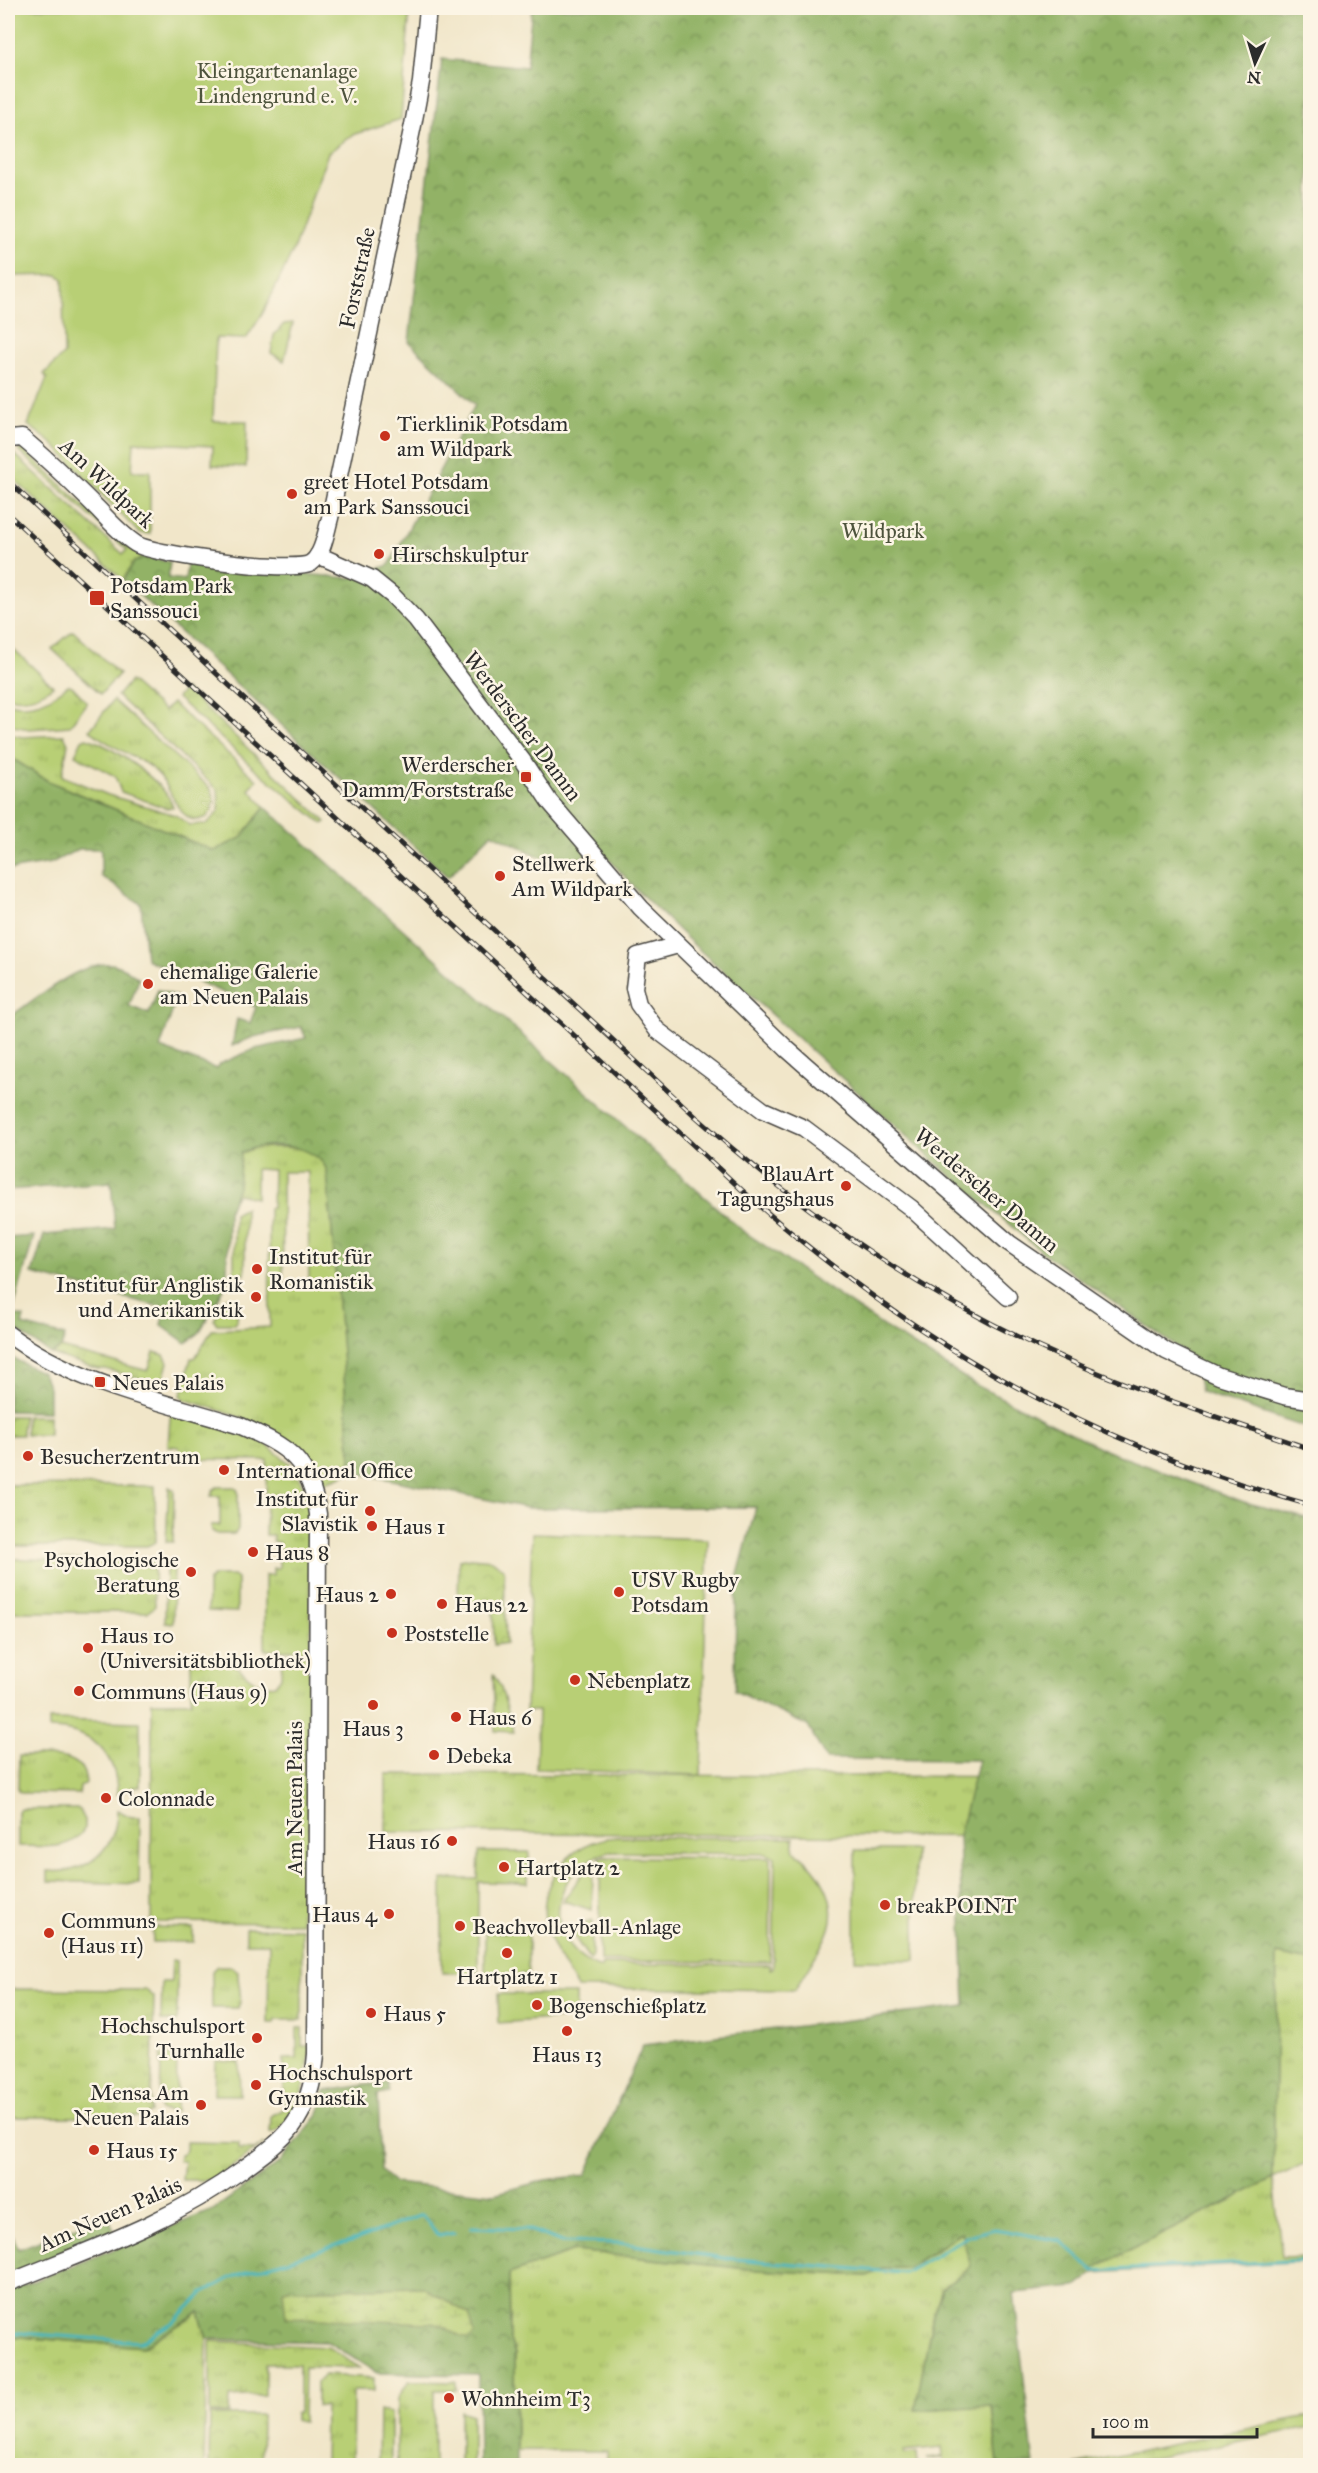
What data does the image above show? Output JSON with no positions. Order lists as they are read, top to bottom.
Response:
{
  "streets": {
    "street": [
      "Forststraße",
      "Am Wildpark",
      "Werderscher Damm",
      "Am Neuen Palais"
    ]
  },
  "crossings": [
    ["Forststraße", "Am Wildpark"],
    ["Forststraße", "Werderscher Damm"],
    ["Am Wildpark", "Werderscher Damm"]
  ],
  "parks": ["Kleingartenanlage Lindengrund e. V.", "Wildpark"],
  "places": {
    "other": [
      "Tierklinik Potsdam am Wildpark",
      "greet Hotel Potsdam am Park Sanssouci",
      "Hirschskulptur",
      "Stellwerk Am Wildpark",
      "ehemalige Galerie am Neuen Palais",
      "BlauArt Tagungshaus",
      "Institut für Romanistik",
      "Institut für Anglistik und Amerikanistik",
      "Besucherzentrum",
      "International Office",
      "Institut für Slavistik",
      "Haus 1",
      "Haus 8",
      "Psychologische Beratung",
      "USV Rugby Potsdam",
      "Haus 2",
      "Haus 22",
      "Poststelle",
      "Haus 10 (Universitätsbibliothek)",
      "Nebenplatz",
      "Communs (Haus 9)",
      "Haus 3",
      "Haus 6",
      "Debeka",
      "Colonnade",
      "Haus 16",
      "Hartplatz 2",
      "breakPOINT",
      "Haus 4",
      "Beachvolleyball-Anlage",
      "Communs (Haus 11)",
      "Hartplatz 1",
      "Bogenschießplatz",
      "Haus 5",
      "Haus 13",
      "Hochschulsport Turnhalle",
      "Hochschulsport Gymnastik",
      "Mensa Am Neuen Palais",
      "Haus 15",
      "Wohnheim T3"
    ],
    "transit": ["Potsdam Park Sanssouci", "Werderscher Damm/Forststraße", "Neues Palais"]
  },
  "scale_bar": "100 m",
  "north": "bottom"
}
